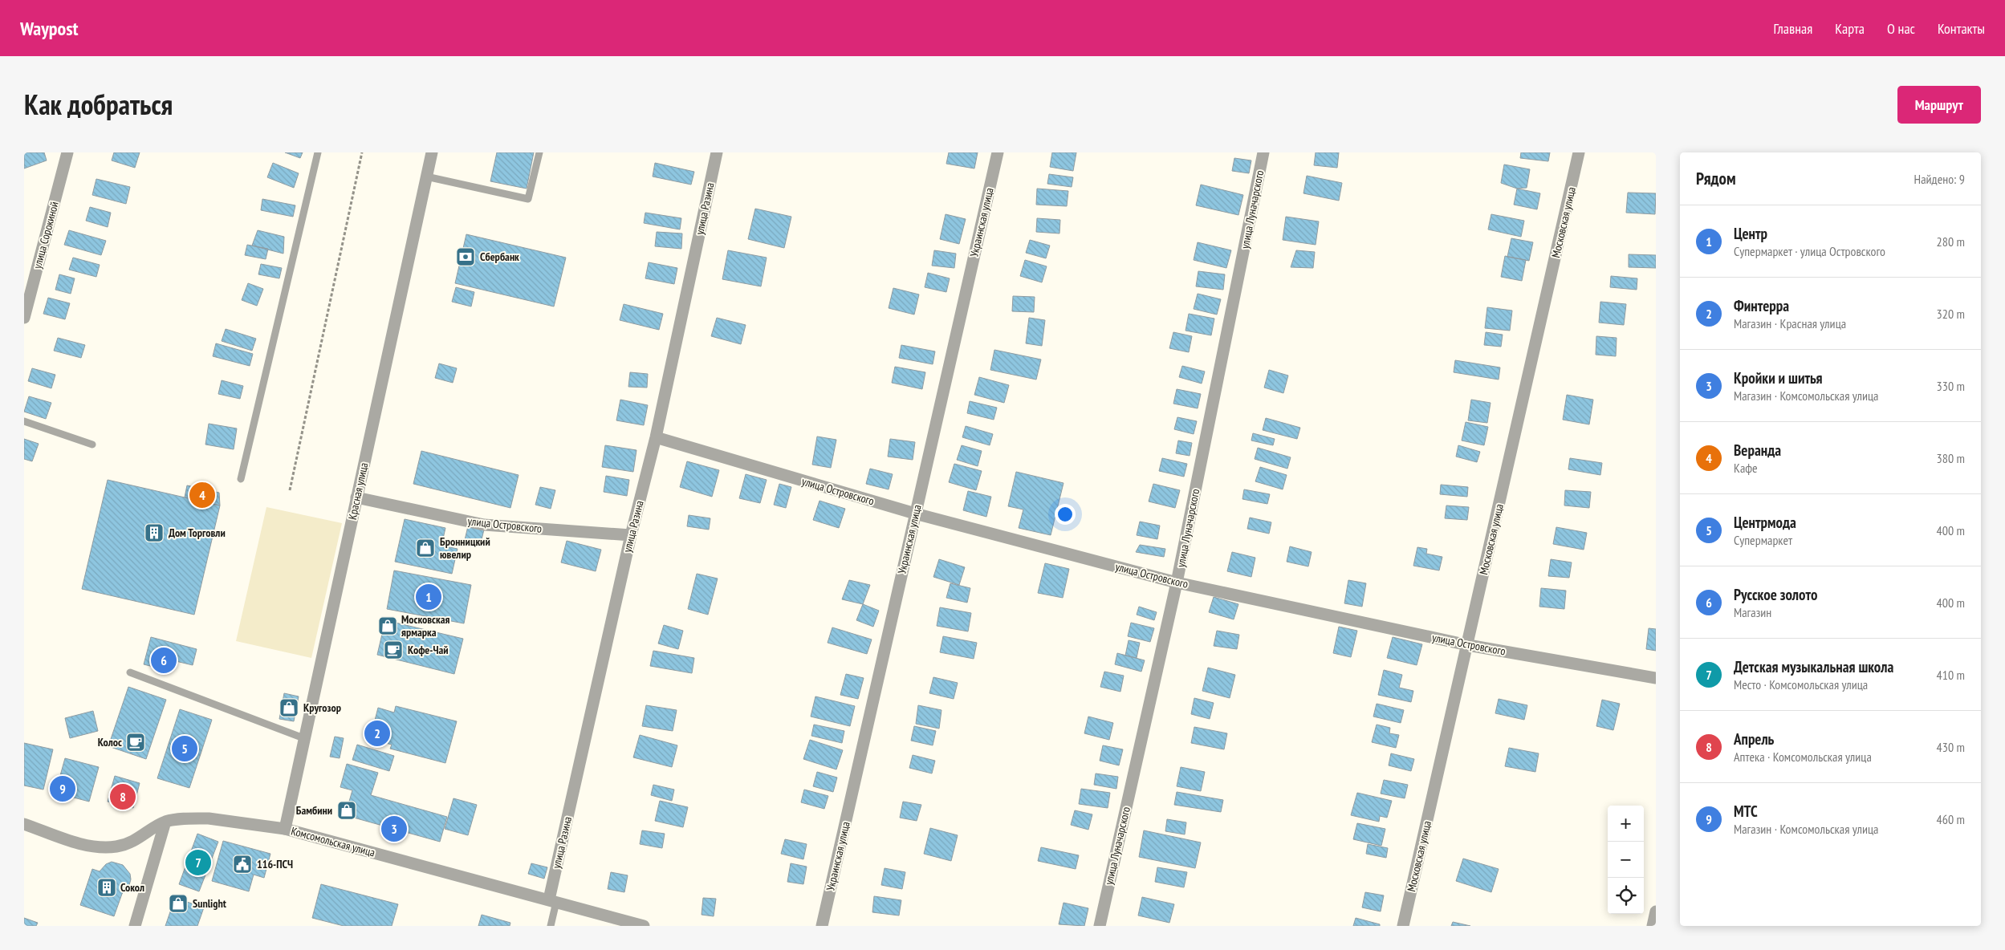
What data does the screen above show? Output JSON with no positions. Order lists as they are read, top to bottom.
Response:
{
  "streets": {
    "street": [
      "улица Разина",
      "улица Луначарского",
      "Украинская улица",
      "Московская улица",
      "улица Сорокиной",
      "Красная улица",
      "улица Островского",
      "Комсомольская улица"
    ]
  },
  "crossings": [
    ["улица Разина", "улица Островского"],
    ["улица Разина", "Комсомольская улица"],
    ["улица Луначарского", "улица Островского"],
    ["Украинская улица", "улица Островского"],
    ["Московская улица", "улица Островского"],
    ["Красная улица", "улица Островского"],
    ["Красная улица", "Комсомольская улица"]
  ],
  "places": {
    "bank": ["Сбербанк"],
    "building": ["Дом Торговли", "Сокол"],
    "shop": [
      "Бронницкий ювелир",
      "Московская ярмарка",
      "Кругозор",
      "Бамбини",
      "Sunlight"
    ],
    "cafe": ["Кофе-Чай", "Колос"],
    "public building": ["116-ПСЧ"]
  },
  "page": {
    "header": "Waypost",
    "nav": [
      "Главная",
      "Карта",
      "О нас",
      "Контакты"
    ],
    "title": "Как добраться",
    "buttons": "Маршрут",
    "heading": ["Рядом", "Найдено: 9"],
    "list": [
      {
        "mark": "1",
        "name": "Центр",
        "note": "Супермаркет · улица Островского",
        "value": "280 m"
      },
      {
        "mark": "2",
        "name": "Финтерра",
        "note": "Магазин · Красная улица",
        "value": "320 m"
      },
      {
        "mark": "3",
        "name": "Кройки и шитья",
        "note": "Магазин · Комсомольская улица",
        "value": "330 m"
      },
      {
        "mark": "4",
        "name": "Веранда",
        "note": "Кафе",
        "value": "380 m"
      },
      {
        "mark": "5",
        "name": "Центрмода",
        "note": "Супермаркет",
        "value": "400 m"
      },
      {
        "mark": "6",
        "name": "Русское золото",
        "note": "Магазин",
        "value": "400 m"
      },
      {
        "mark": "7",
        "name": "Детская музыкальная школа",
        "note": "Место · Комсомольская улица",
        "value": "410 m"
      },
      {
        "mark": "8",
        "name": "Апрель",
        "note": "Аптека · Комсомольская улица",
        "value": "430 m"
      },
      {
        "mark": "9",
        "name": "МТС",
        "note": "Магазин · Комсомольская улица",
        "value": "460 m"
      }
    ],
    "pins": [
      "4",
      "1",
      "6",
      "2",
      "5",
      "9",
      "8",
      "3",
      "7"
    ],
    "map_buttons": ["+", "−"]
  }
}
